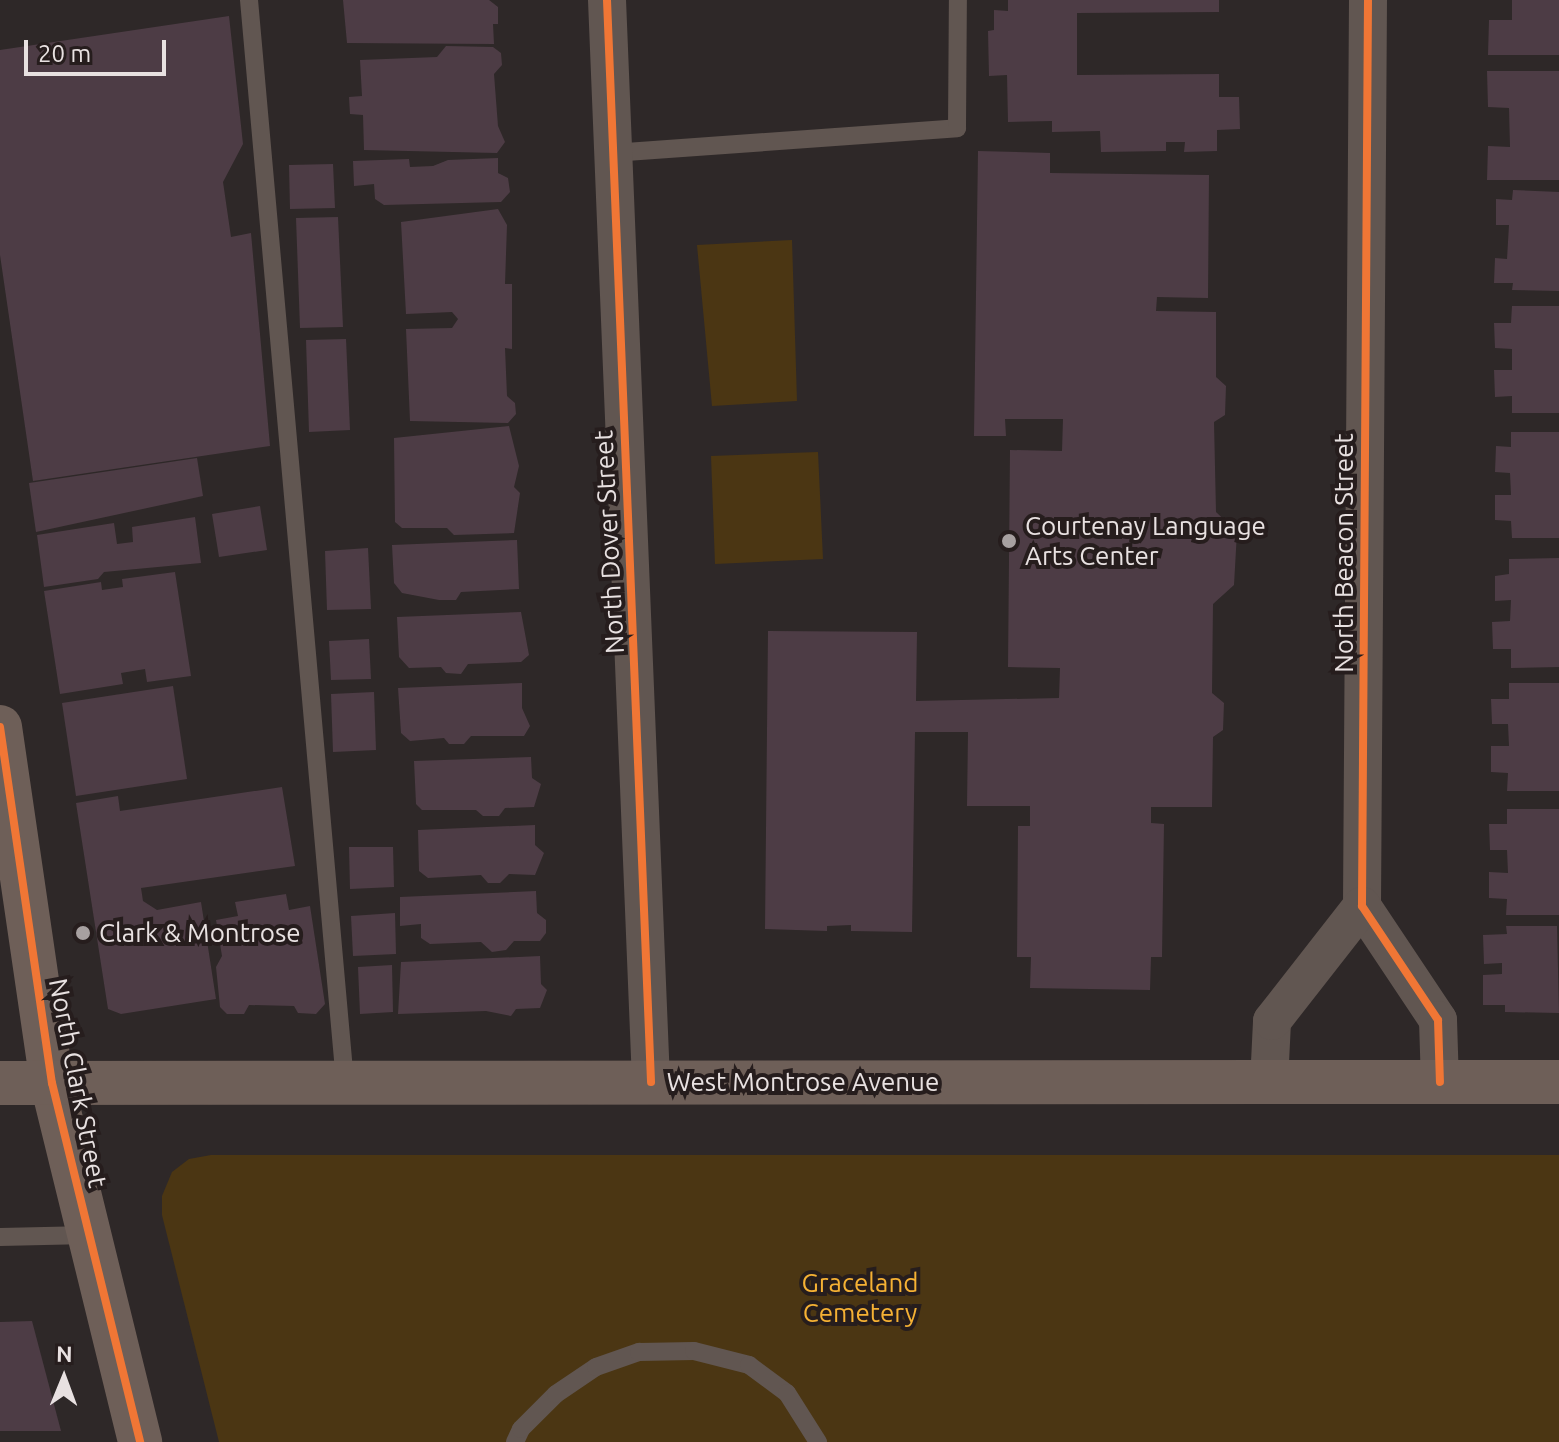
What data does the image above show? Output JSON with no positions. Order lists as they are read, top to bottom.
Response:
{
  "streets": {
    "main road": ["West Montrose Avenue", "North Clark Street"],
    "street": ["North Dover Street", "North Beacon Street"]
  },
  "crossings": [
    ["North Dover Street", "West Montrose Avenue"],
    ["West Montrose Avenue", "North Clark Street"]
  ],
  "parks": ["Graceland Cemetery"],
  "places": ["Courtenay Language Arts Center", "Clark & Montrose"],
  "scale_bar": "20 m",
  "north": "top"
}
